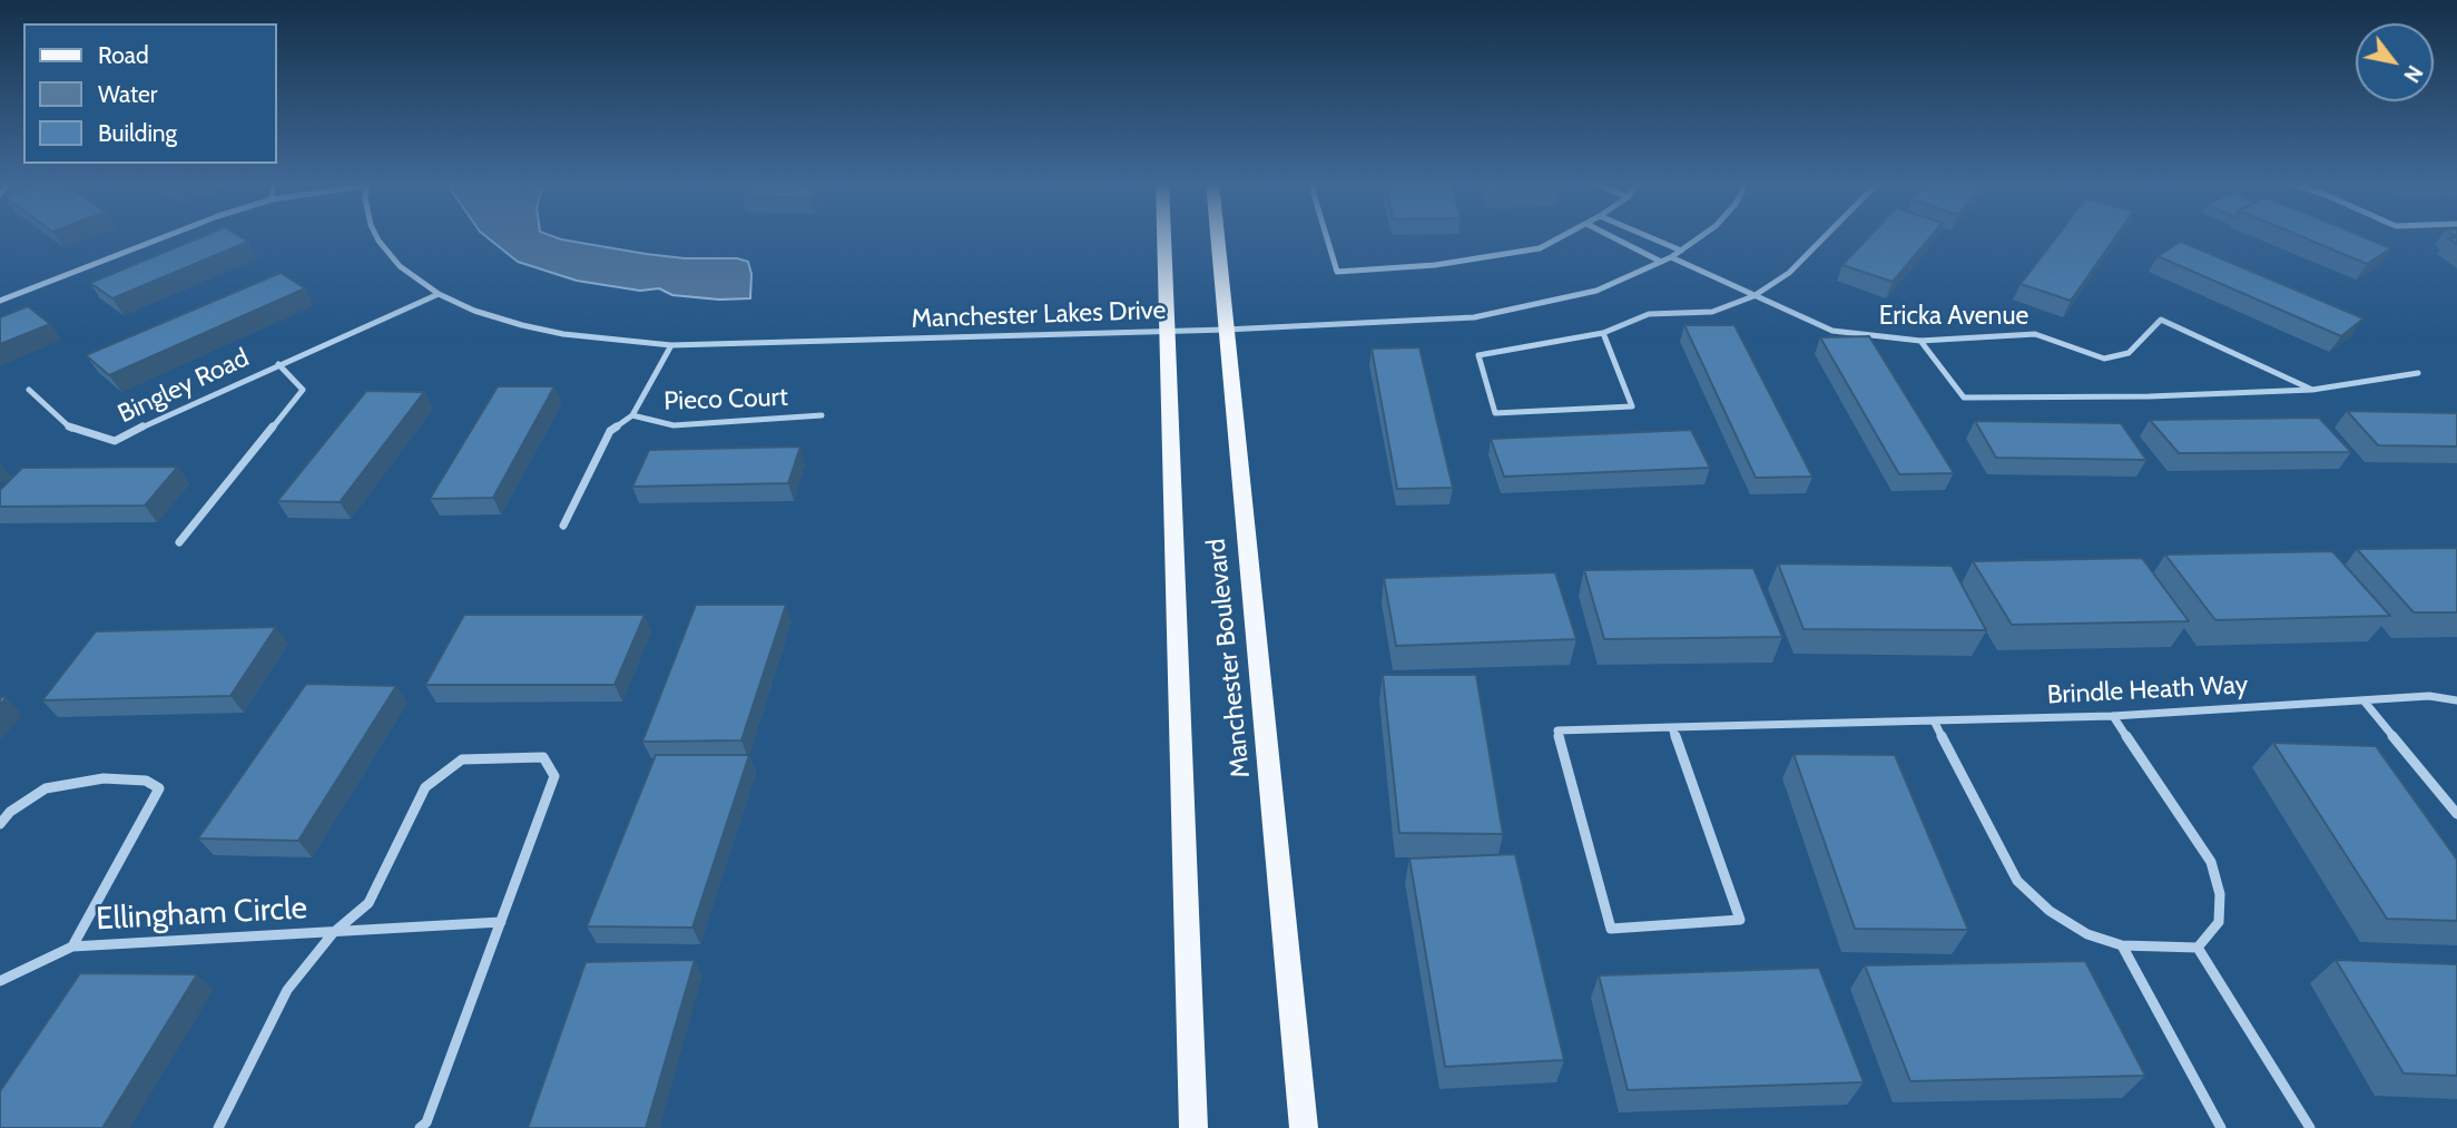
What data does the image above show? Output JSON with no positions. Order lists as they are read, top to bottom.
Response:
{
  "streets": {
    "main road": ["Manchester Boulevard"],
    "street": [
      "Manchester Lakes Drive",
      "Ericka Avenue",
      "Bingley Road",
      "Pieco Court",
      "Brindle Heath Way",
      "Ellingham Circle"
    ]
  },
  "crossings": [
    ["Manchester Lakes Drive", "Ericka Avenue"],
    ["Manchester Lakes Drive", "Bingley Road"],
    ["Manchester Lakes Drive", "Pieco Court"],
    ["Manchester Lakes Drive", "Manchester Boulevard"]
  ],
  "legend": ["Road", "Water", "Building"],
  "north": "bottom right"
}
